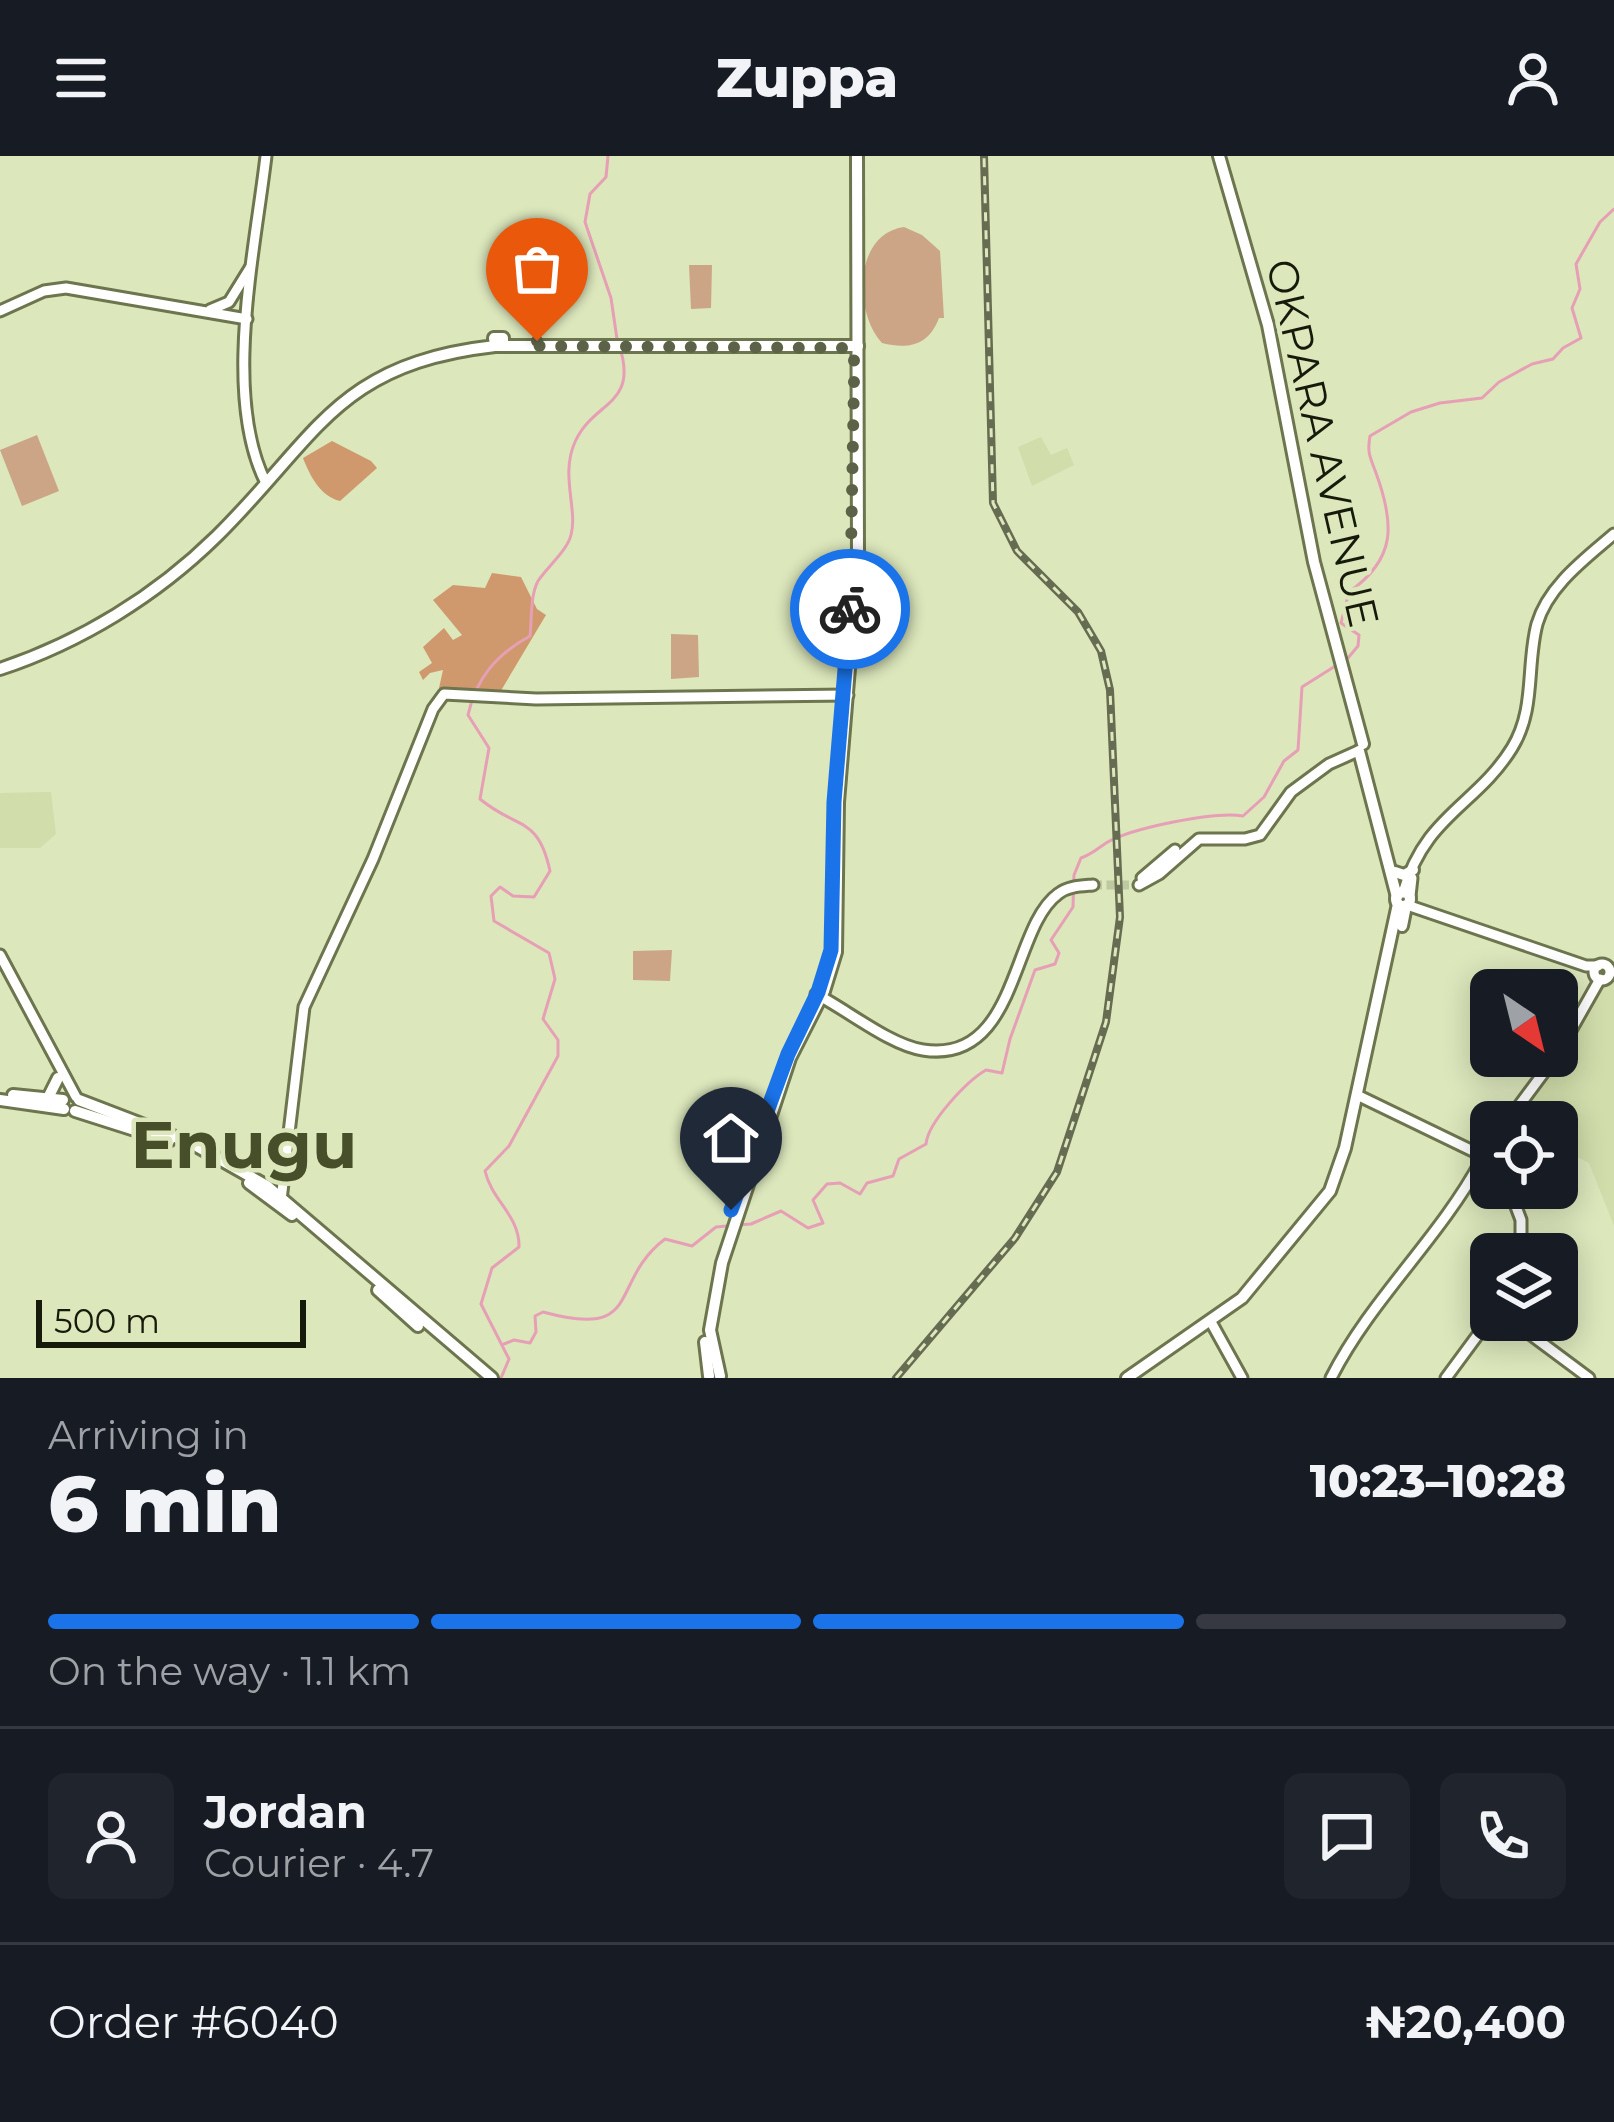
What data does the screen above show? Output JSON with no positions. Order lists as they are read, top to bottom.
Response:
{
  "streets": {
    "main road": ["OKPARA AVENUE"]
  },
  "districts": ["Enugu"],
  "scale_bar": "500 m",
  "north": "bottom right",
  "page": {
    "header": "Zuppa",
    "scale": "500 m",
    "heading": ["6 min", "Arriving in", "10:23–10:28"],
    "panel": [
      "Jordan",
      "Courier · 4.7",
      "Order #6040",
      "₦20,400"
    ],
    "bar": "On the way · 1.1 km"
  }
}
